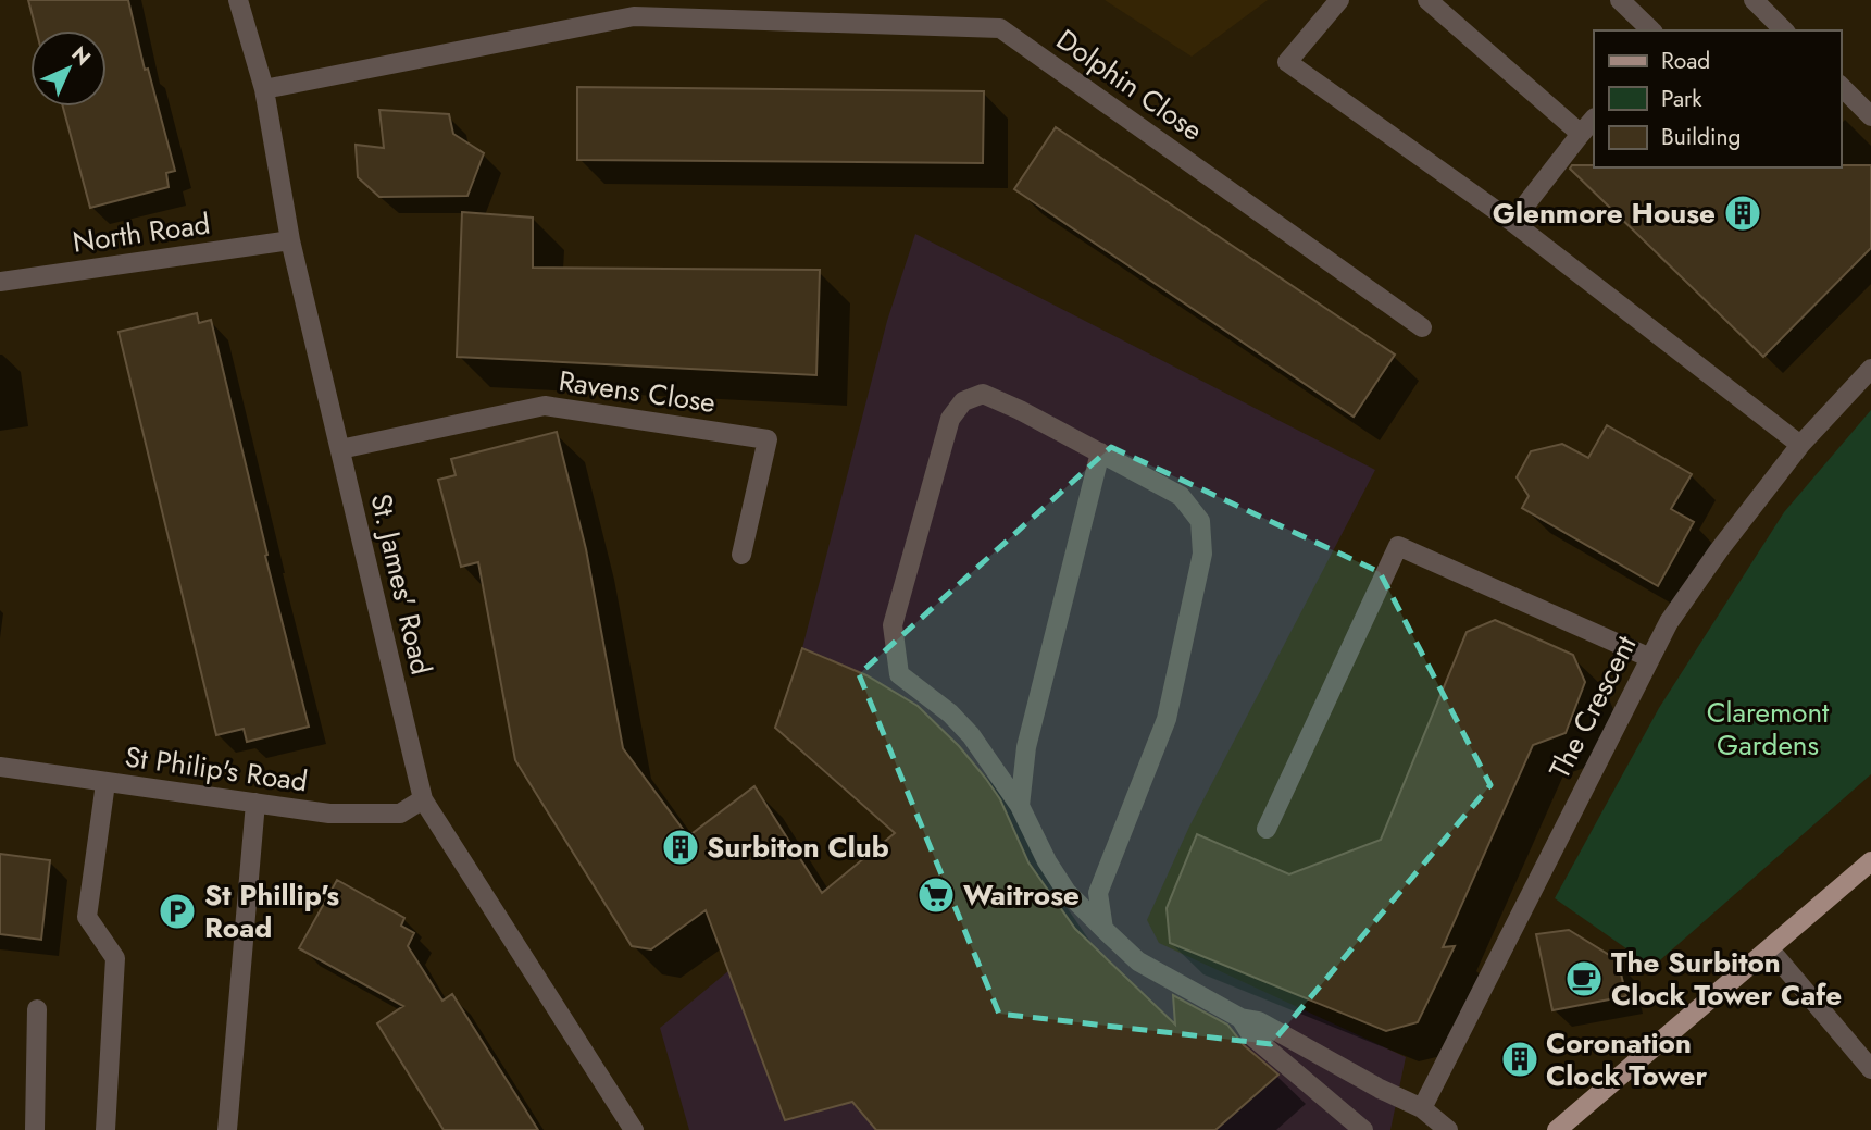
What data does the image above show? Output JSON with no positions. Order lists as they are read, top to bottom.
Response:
{
  "streets": {
    "street": [
      "Dolphin Close",
      "North Road",
      "Ravens Close",
      "St. James' Road",
      "The Crescent",
      "St Philip's Road"
    ]
  },
  "crossings": [
    ["Dolphin Close", "St. James' Road"],
    ["North Road", "St. James' Road"],
    ["Ravens Close", "St. James' Road"],
    ["St. James' Road", "St Philip's Road"]
  ],
  "parks": ["Claremont Gardens"],
  "places": {
    "building": ["Glenmore House", "Surbiton Club", "Coronation Clock Tower"],
    "supermarket": ["Waitrose"],
    "parking": ["St Phillip's Road"],
    "cafe": ["The Surbiton Clock Tower Cafe"]
  },
  "legend": ["Road", "Park", "Building"],
  "north": "top right"
}
